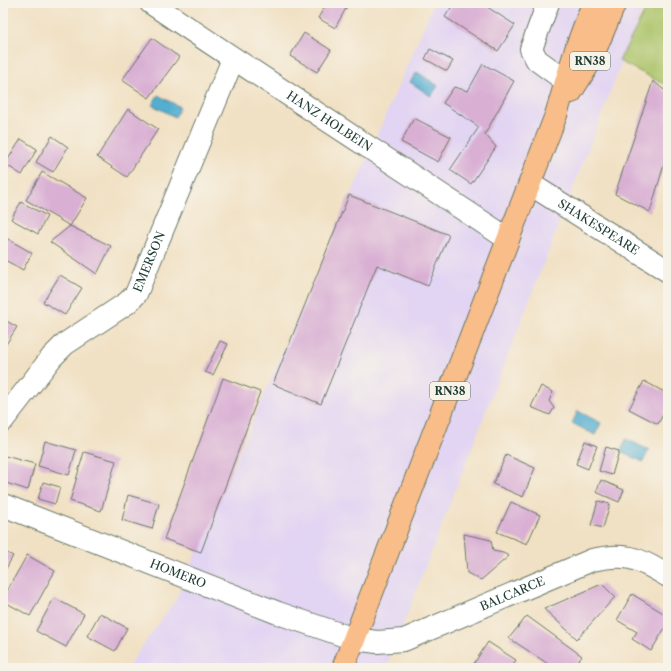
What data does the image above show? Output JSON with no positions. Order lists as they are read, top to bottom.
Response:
{
  "streets": {
    "main road": ["RN38"],
    "street": [
      "HANZ HOLBEIN",
      "SHAKESPEARE",
      "EMERSON",
      "HOMERO",
      "BALCARCE"
    ]
  },
  "crossings": [
    ["RN38", "HANZ HOLBEIN"],
    ["RN38", "SHAKESPEARE"],
    ["RN38", "HOMERO"],
    ["RN38", "BALCARCE"],
    ["HANZ HOLBEIN", "EMERSON"],
    ["HOMERO", "BALCARCE"]
  ]
}
